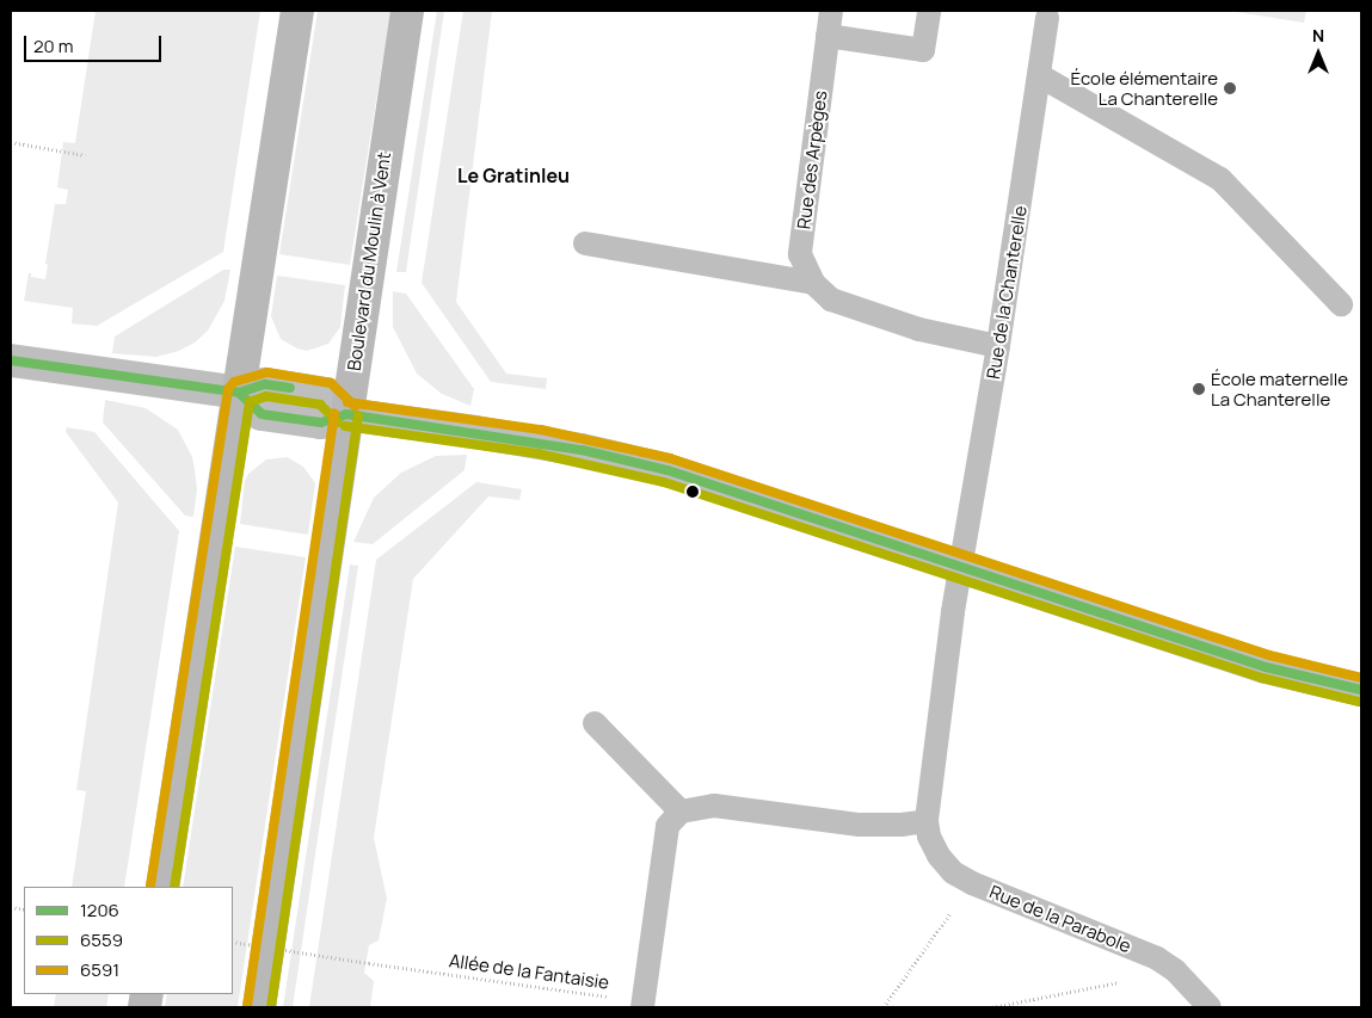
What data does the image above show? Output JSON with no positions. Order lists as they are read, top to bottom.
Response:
{
  "streets": {
    "main road": ["Boulevard du Moulin à Vent"],
    "lane": ["Rue des Arpèges", "Rue de la Chanterelle", "Rue de la Parabole"],
    "path": ["Allée de la Fantaisie"]
  },
  "crossings": [
    ["Rue des Arpèges", "Rue de la Chanterelle"],
    ["Rue de la Chanterelle", "Rue de la Parabole"]
  ],
  "districts": ["Le Gratinleu"],
  "places": ["École élémentaire La Chanterelle", "École maternelle La Chanterelle"],
  "lines": ["transit line 1206", "transit line 6591", "transit line 6559"],
  "legend": ["1206", "6559", "6591"],
  "scale_bar": "20 m",
  "north": "top"
}
